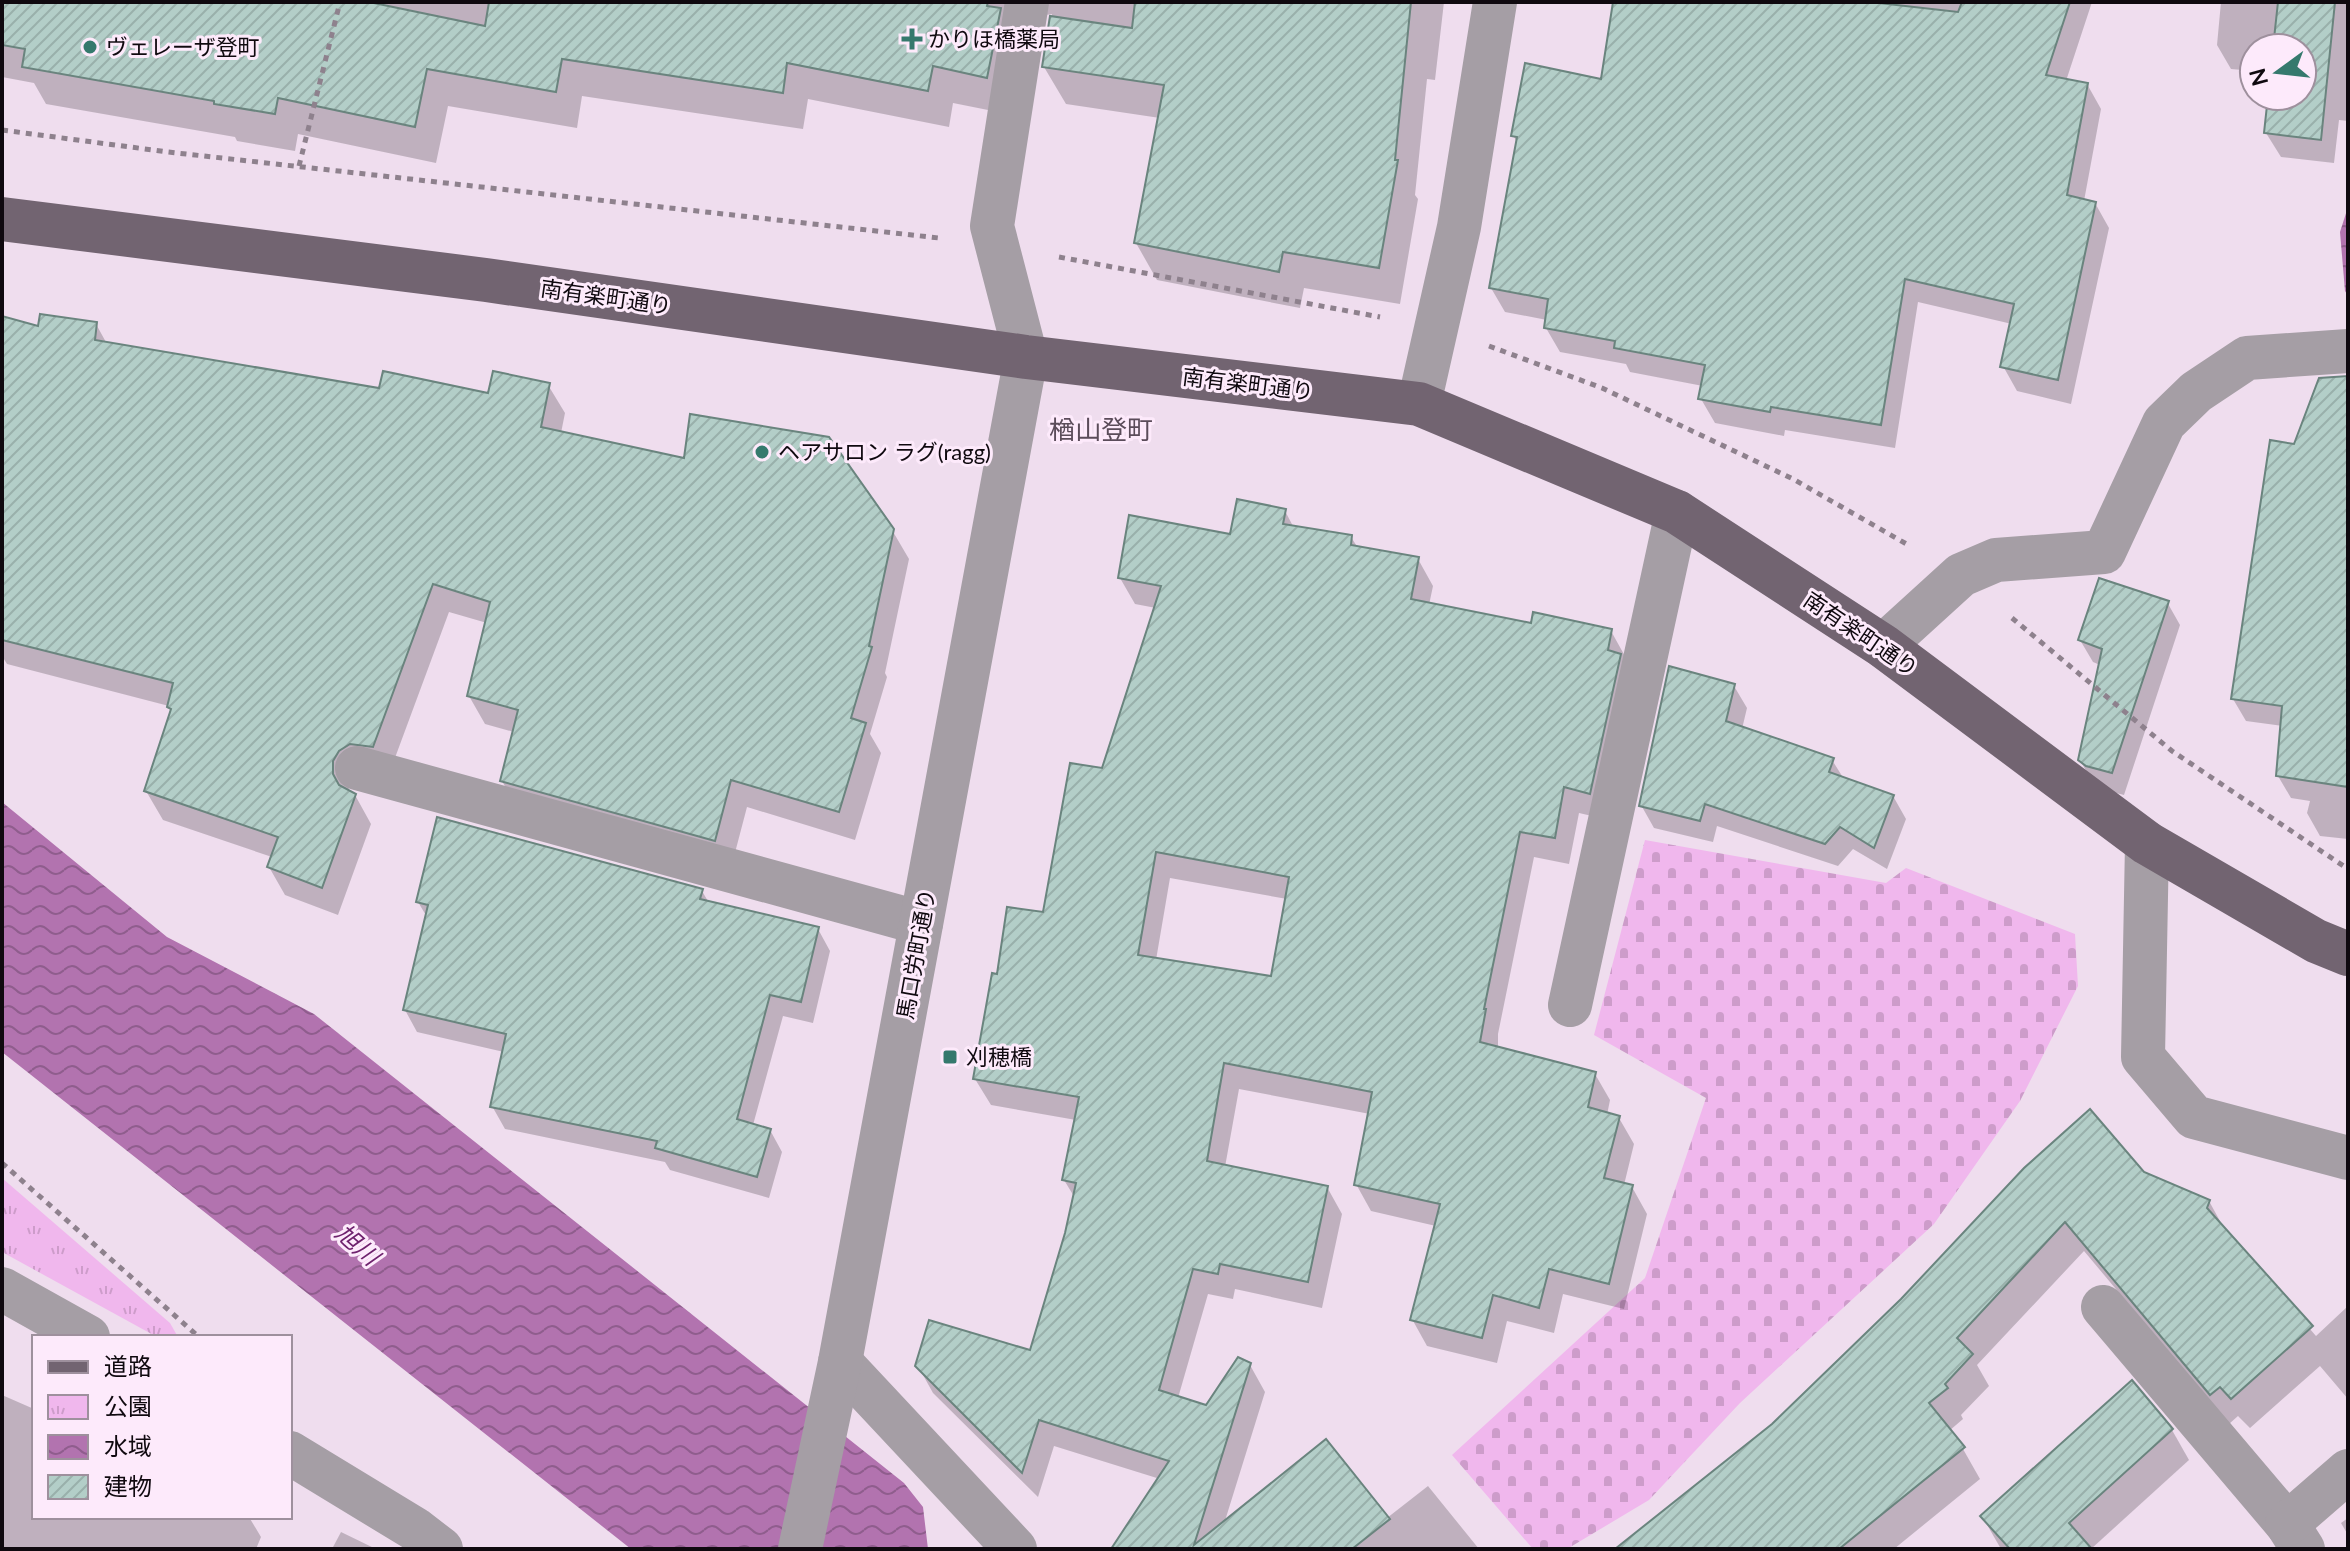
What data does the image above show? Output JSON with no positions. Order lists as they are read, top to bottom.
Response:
{
  "streets": {
    "main road": ["南有楽町通り"],
    "street": ["馬口労町通り"]
  },
  "crossings": [
    ["南有楽町通り", "馬口労町通り"]
  ],
  "districts": ["楢山登町"],
  "water": ["旭川"],
  "places": {
    "health": ["かりほ橋薬局"],
    "other": ["ヴェレーザ登町", "ヘアサロン ラグ(ragg)"],
    "transit": ["刈穂橋"]
  },
  "legend": [
    "道路",
    "公園",
    "水域",
    "建物"
  ],
  "north": "left"
}
